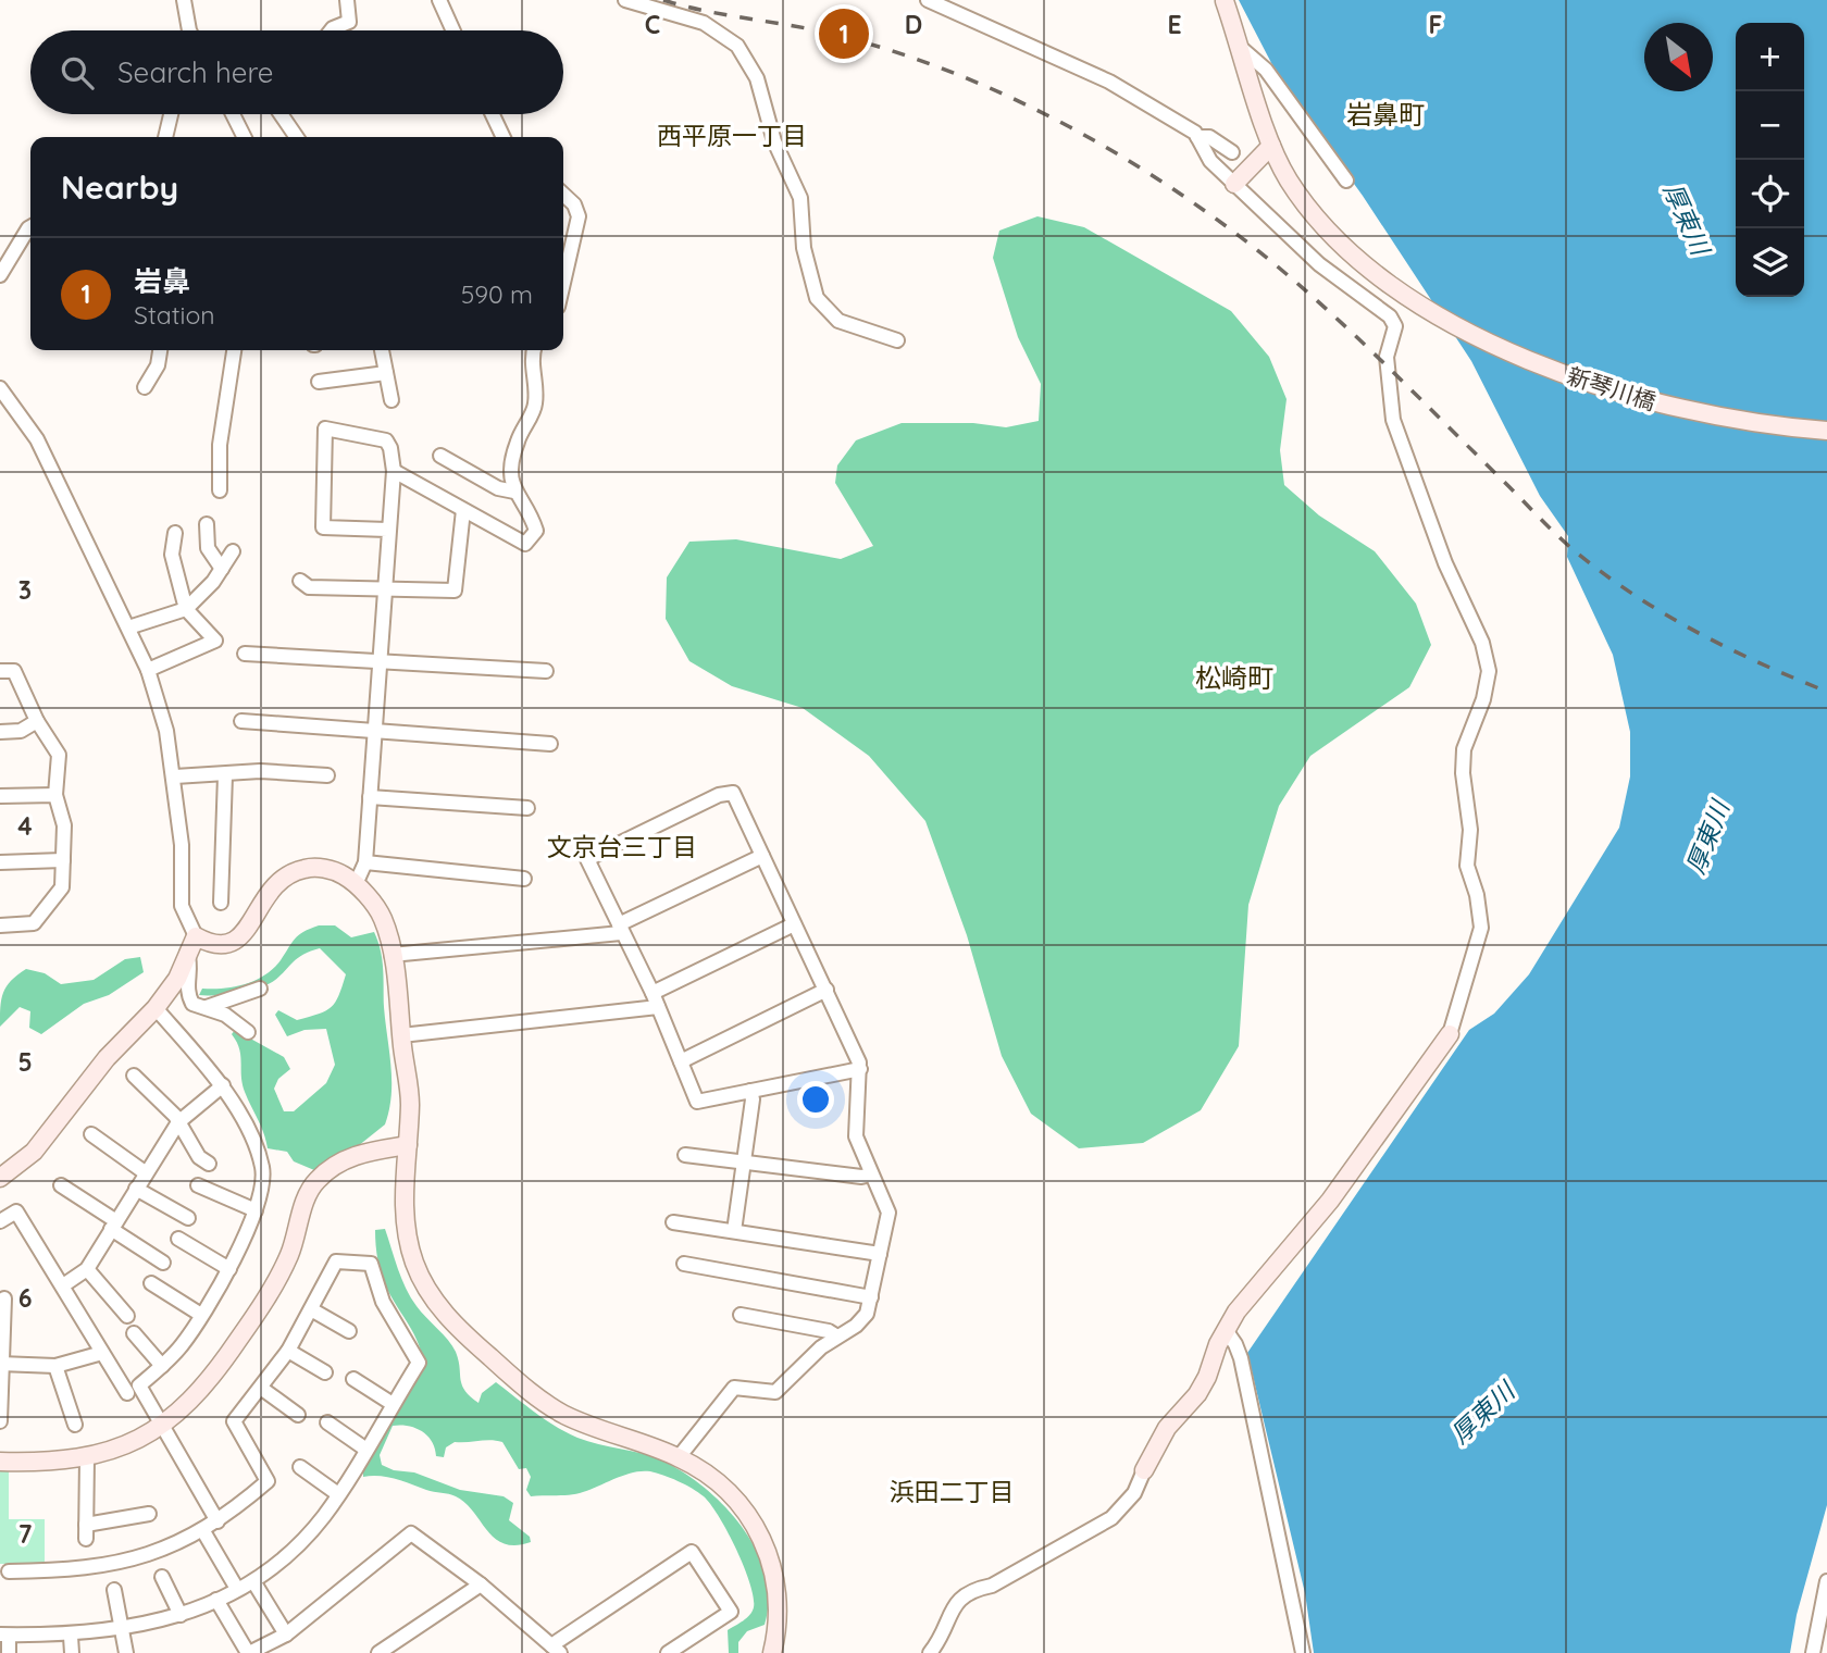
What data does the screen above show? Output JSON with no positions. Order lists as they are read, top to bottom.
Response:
{
  "streets": {
    "street": ["新琴川橋"]
  },
  "districts": [
    "岩鼻町",
    "西平原一丁目",
    "松崎町",
    "文京台三丁目",
    "浜田二丁目"
  ],
  "water": ["厚東川"],
  "north": "bottom right",
  "page": {
    "pins": "1",
    "map_buttons": ["+", "−"],
    "search": "Search here",
    "heading": "Nearby",
    "list": [
      {
        "mark": "1",
        "name": "岩鼻",
        "note": "Station",
        "value": "590 m"
      }
    ]
  },
  "grid": {
    "columns": [
      "C",
      "D",
      "E",
      "F"
    ],
    "rows": [
      "3",
      "4",
      "5",
      "6",
      "7"
    ]
  }
}
